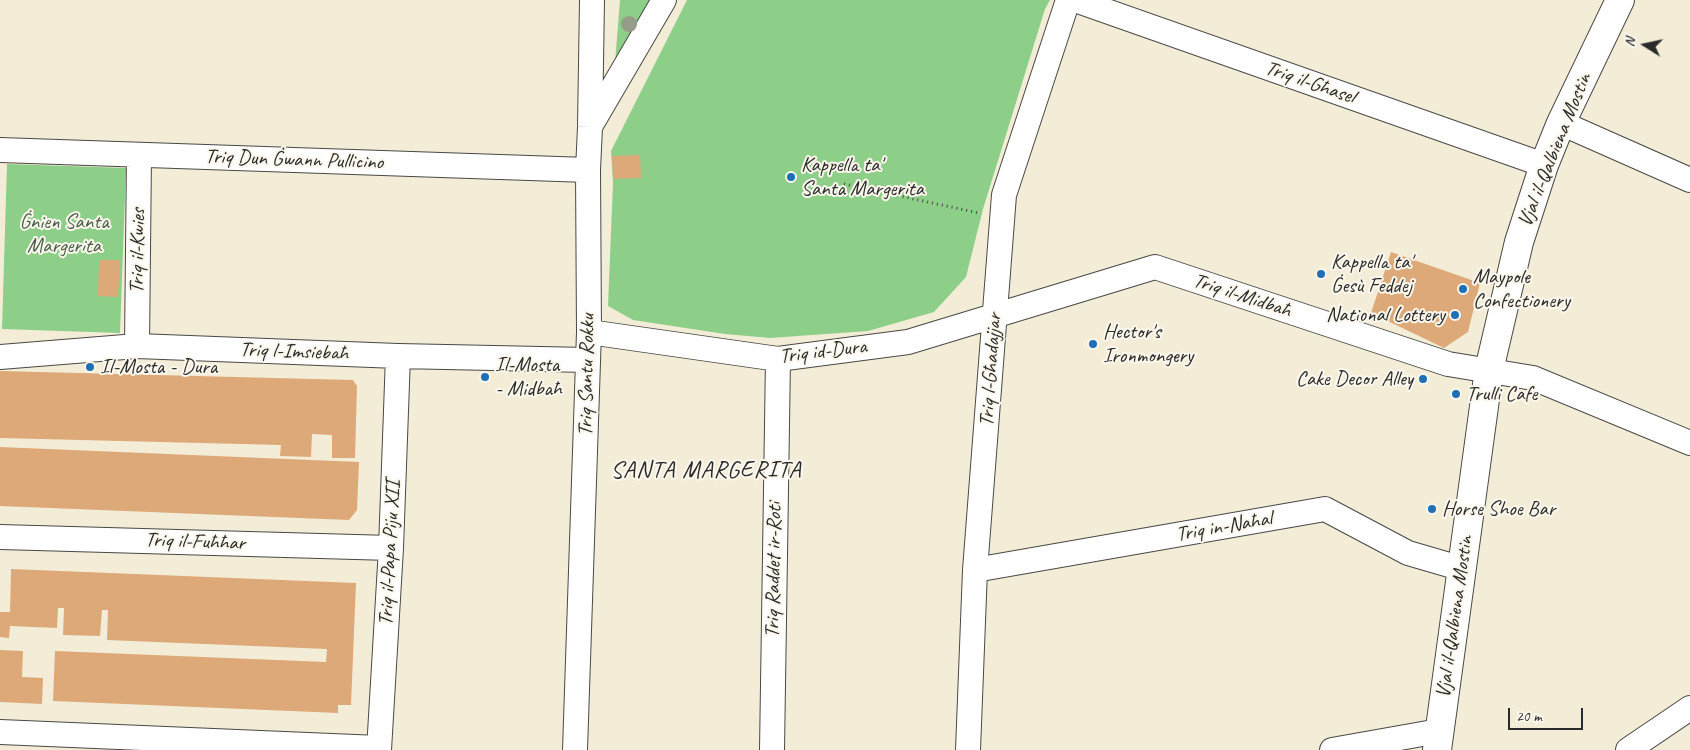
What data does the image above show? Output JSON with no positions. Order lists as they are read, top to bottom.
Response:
{
  "streets": {
    "street": [
      "Triq il-Għasel",
      "Vjal il-Qalbiena Mostin",
      "Triq Dun Ġwann Pullicino",
      "Triq il-Kwies",
      "Triq il-Midbaħ",
      "Triq l-Imsiebaħ",
      "Triq id-Dura",
      "Triq l-Għadajjar",
      "Triq Santu Rokku",
      "Triq in-Naħal",
      "Triq il-Fuħħar",
      "Triq il-Papa Piju XII",
      "Triq Raddet ir-Roti"
    ]
  },
  "crossings": [
    ["Triq il-Għasel", "Vjal il-Qalbiena Mostin"],
    ["Vjal il-Qalbiena Mostin", "Triq il-Midbaħ"],
    ["Vjal il-Qalbiena Mostin", "Triq in-Naħal"],
    ["Triq Dun Ġwann Pullicino", "Triq il-Kwies"],
    ["Triq Dun Ġwann Pullicino", "Triq Santu Rokku"],
    ["Triq il-Kwies", "Triq l-Imsiebaħ"],
    ["Triq il-Midbaħ", "Triq id-Dura"],
    ["Triq il-Midbaħ", "Triq l-Għadajjar"],
    ["Triq l-Imsiebaħ", "Triq Santu Rokku"],
    ["Triq l-Imsiebaħ", "Triq il-Papa Piju XII"],
    ["Triq id-Dura", "Triq l-Għadajjar"],
    ["Triq id-Dura", "Triq Santu Rokku"],
    ["Triq id-Dura", "Triq Raddet ir-Roti"],
    ["Triq l-Għadajjar", "Triq in-Naħal"],
    ["Triq il-Fuħħar", "Triq il-Papa Piju XII"]
  ],
  "districts": ["SANTA MARGERITA"],
  "parks": ["Ġnien Santa Margerita"],
  "places": [
    "Kappella ta' Santa Margerita",
    "Kappella ta' Ġesù Feddej",
    "Maypole Confectionery",
    "National Lottery",
    "Hector's Ironmongery",
    "Il-Mosta - Dura",
    "Il-Mosta - Midbaħ",
    "Cake Decor Alley",
    "Trulli Cafe",
    "Horse Shoe Bar"
  ],
  "scale_bar": "20 m",
  "north": "left"
}
